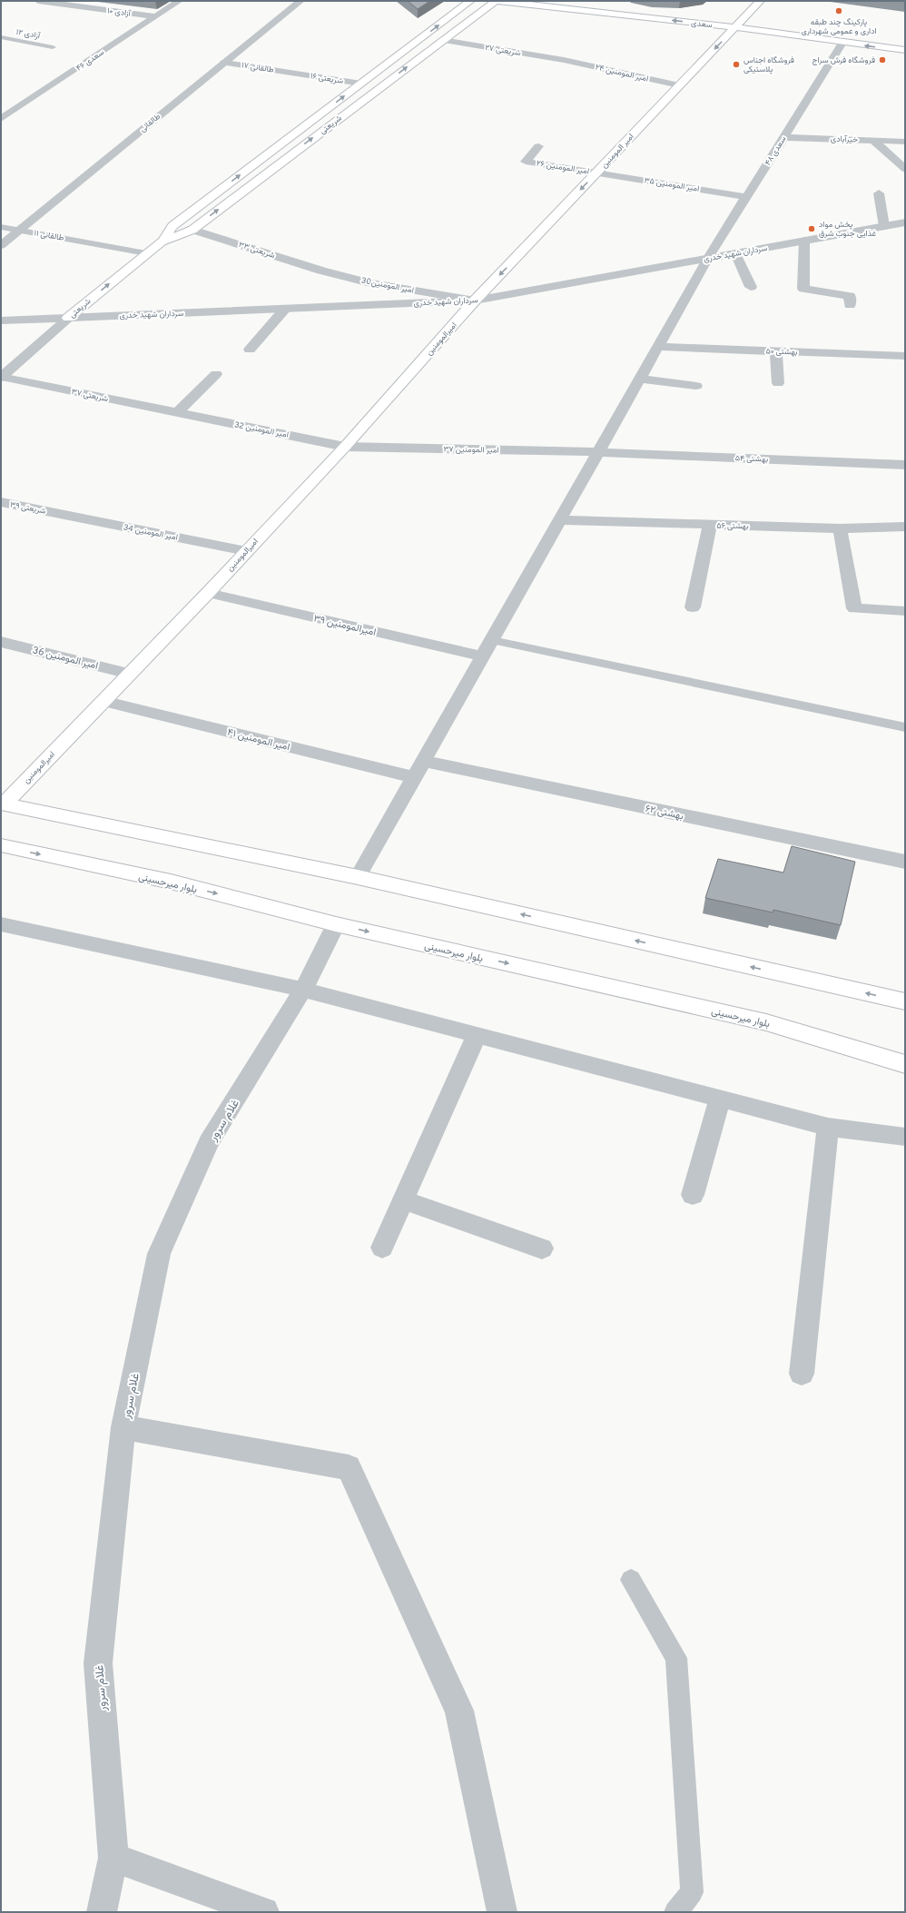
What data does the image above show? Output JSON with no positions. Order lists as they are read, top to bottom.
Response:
{
  "streets": {
    "main road": [
      "سعدی",
      "شریعتی",
      "امیر المومنین",
      "امیرالمومنین",
      "بلوار میرحسینی"
    ],
    "street": [
      "آزادی ۱۰",
      "شریعتی ۲۷",
      "سعدی ۴۶",
      "طالقانی ۱۷",
      "امیر المومنین ۲۴",
      "شریعتی ۱۶",
      "طالقانی",
      "خیرآبادی",
      "سعدی ۴۸",
      "امیر المومنین ۲۶",
      "امیر المومنین ۳۵",
      "شریعتی ۳۳",
      "سرداران شهید خدری",
      "امیر المومنین30",
      "بهشتی ۵۰",
      "شریعتی ۳۷",
      "امیر المومنین 32",
      "امیر المومنین ۳۷",
      "بهشتی ۵۴",
      "شریعتی ۳۹",
      "بهشتی ۵۶",
      "امیر المومنین 34",
      "امیرالمومنین ۳۹",
      "امیر المومنین 36",
      "امیر المومنین ۴۱",
      "بهشتی ۶۲",
      "غلام سرور"
    ],
    "lane": ["آزادی ۱۲", "طالقانی ۱۱"]
  },
  "crossings": [
    ["آزادی ۱۰", "سعدی ۴۶"],
    ["سعدی", "شریعتی"],
    ["سعدی", "امیر المومنین"],
    ["سعدی", "سعدی ۴۸"],
    ["شریعتی ۲۷", "امیر المومنین ۲۴"],
    ["شریعتی ۲۷", "شریعتی"],
    ["طالقانی ۱۷", "شریعتی ۱۶"],
    ["طالقانی ۱۷", "طالقانی"],
    ["امیر المومنین ۲۴", "امیر المومنین"],
    ["شریعتی ۱۶", "شریعتی"],
    ["طالقانی", "طالقانی ۱۱"],
    ["شریعتی", "طالقانی ۱۱"],
    ["شریعتی", "شریعتی ۳۳"],
    ["شریعتی", "سرداران شهید خدری"],
    ["شریعتی", "شریعتی ۳۷"],
    ["خیرآبادی", "سعدی ۴۸"],
    ["امیر المومنین", "امیر المومنین ۲۶"],
    ["امیر المومنین", "امیر المومنین ۳۵"],
    ["امیر المومنین", "سرداران شهید خدری"],
    ["امیر المومنین", "امیر المومنین30"],
    ["امیر المومنین", "امیرالمومنین"],
    ["سعدی ۴۸", "امیر المومنین ۳۵"],
    ["سعدی ۴۸", "سرداران شهید خدری"],
    ["سعدی ۴۸", "بهشتی ۵۰"],
    ["سعدی ۴۸", "امیر المومنین ۳۷"],
    ["سعدی ۴۸", "بهشتی ۵۴"],
    ["سعدی ۴۸", "بهشتی ۵۶"],
    ["سعدی ۴۸", "امیرالمومنین ۳۹"],
    ["سعدی ۴۸", "امیر المومنین ۴۱"],
    ["سعدی ۴۸", "بهشتی ۶۲"],
    ["امیر المومنین ۲۶", "امیر المومنین ۳۵"],
    ["شریعتی ۳۳", "امیر المومنین30"],
    ["سرداران شهید خدری", "امیر المومنین30"],
    ["سرداران شهید خدری", "امیرالمومنین"],
    ["امیر المومنین30", "امیرالمومنین"],
    ["امیرالمومنین", "امیر المومنین 32"],
    ["امیرالمومنین", "امیر المومنین ۳۷"],
    ["امیرالمومنین", "امیر المومنین 34"],
    ["امیرالمومنین", "امیرالمومنین ۳۹"],
    ["امیرالمومنین", "امیر المومنین 36"],
    ["امیرالمومنین", "امیر المومنین ۴۱"],
    ["شریعتی ۳۷", "امیر المومنین 32"],
    ["امیر المومنین 32", "امیر المومنین ۳۷"],
    ["امیر المومنین ۳۷", "بهشتی ۵۴"],
    ["شریعتی ۳۹", "امیر المومنین 34"],
    ["بلوار میرحسینی", "غلام سرور"]
  ],
  "one_way": ["سعدی", "شریعتی", "امیر المومنین"],
  "places": [
    "پارکینگ چند طبقه اداری و عمومی شهرداری",
    "فروشگاه فرش سراج",
    "فروشگاه اجناس پلاستیکی",
    "پخش مواد غذایی جنوب شرق"
  ]
}
